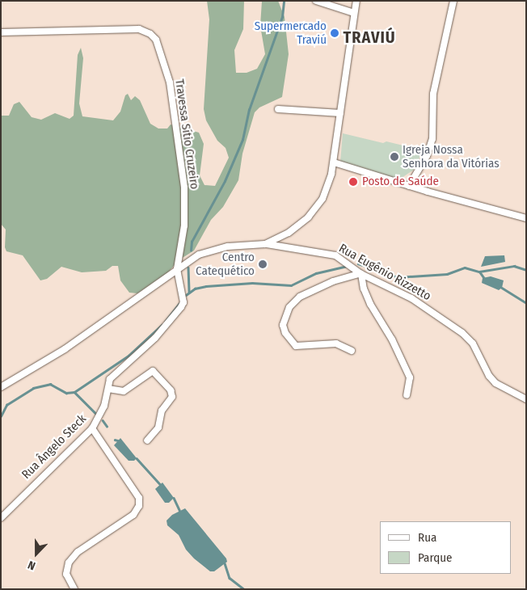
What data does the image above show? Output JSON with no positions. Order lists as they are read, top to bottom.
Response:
{
  "streets": {
    "street": ["Travessa Sítio Cruzeiro", "Rua Eugênio Rizzetto", "Rua Ângelo Steck"]
  },
  "crossings": [
    ["Travessa Sítio Cruzeiro", "Rua Ângelo Steck"]
  ],
  "districts": ["TRAVIÚ"],
  "places": [
    "Supermercado Traviú",
    "Igreja Nossa Senhora da Vitórias",
    "Posto de Saúde",
    "Centro Catequético"
  ],
  "legend": ["Rua", "Parque"],
  "north": "bottom"
}
